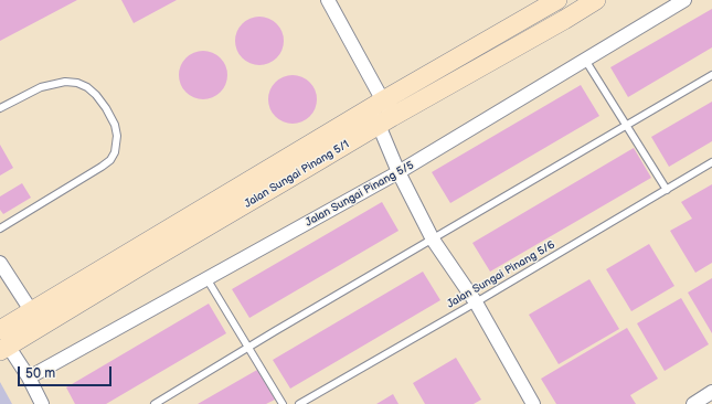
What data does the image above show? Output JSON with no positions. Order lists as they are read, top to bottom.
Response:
{
  "streets": {
    "street": ["Jalan Sungai Pinang 5/1", "Jalan Sungai Pinang 5/5"],
    "lane": ["Jalan Sungai Pinang 5/6"]
  },
  "scale_bar": "50 m"
}
